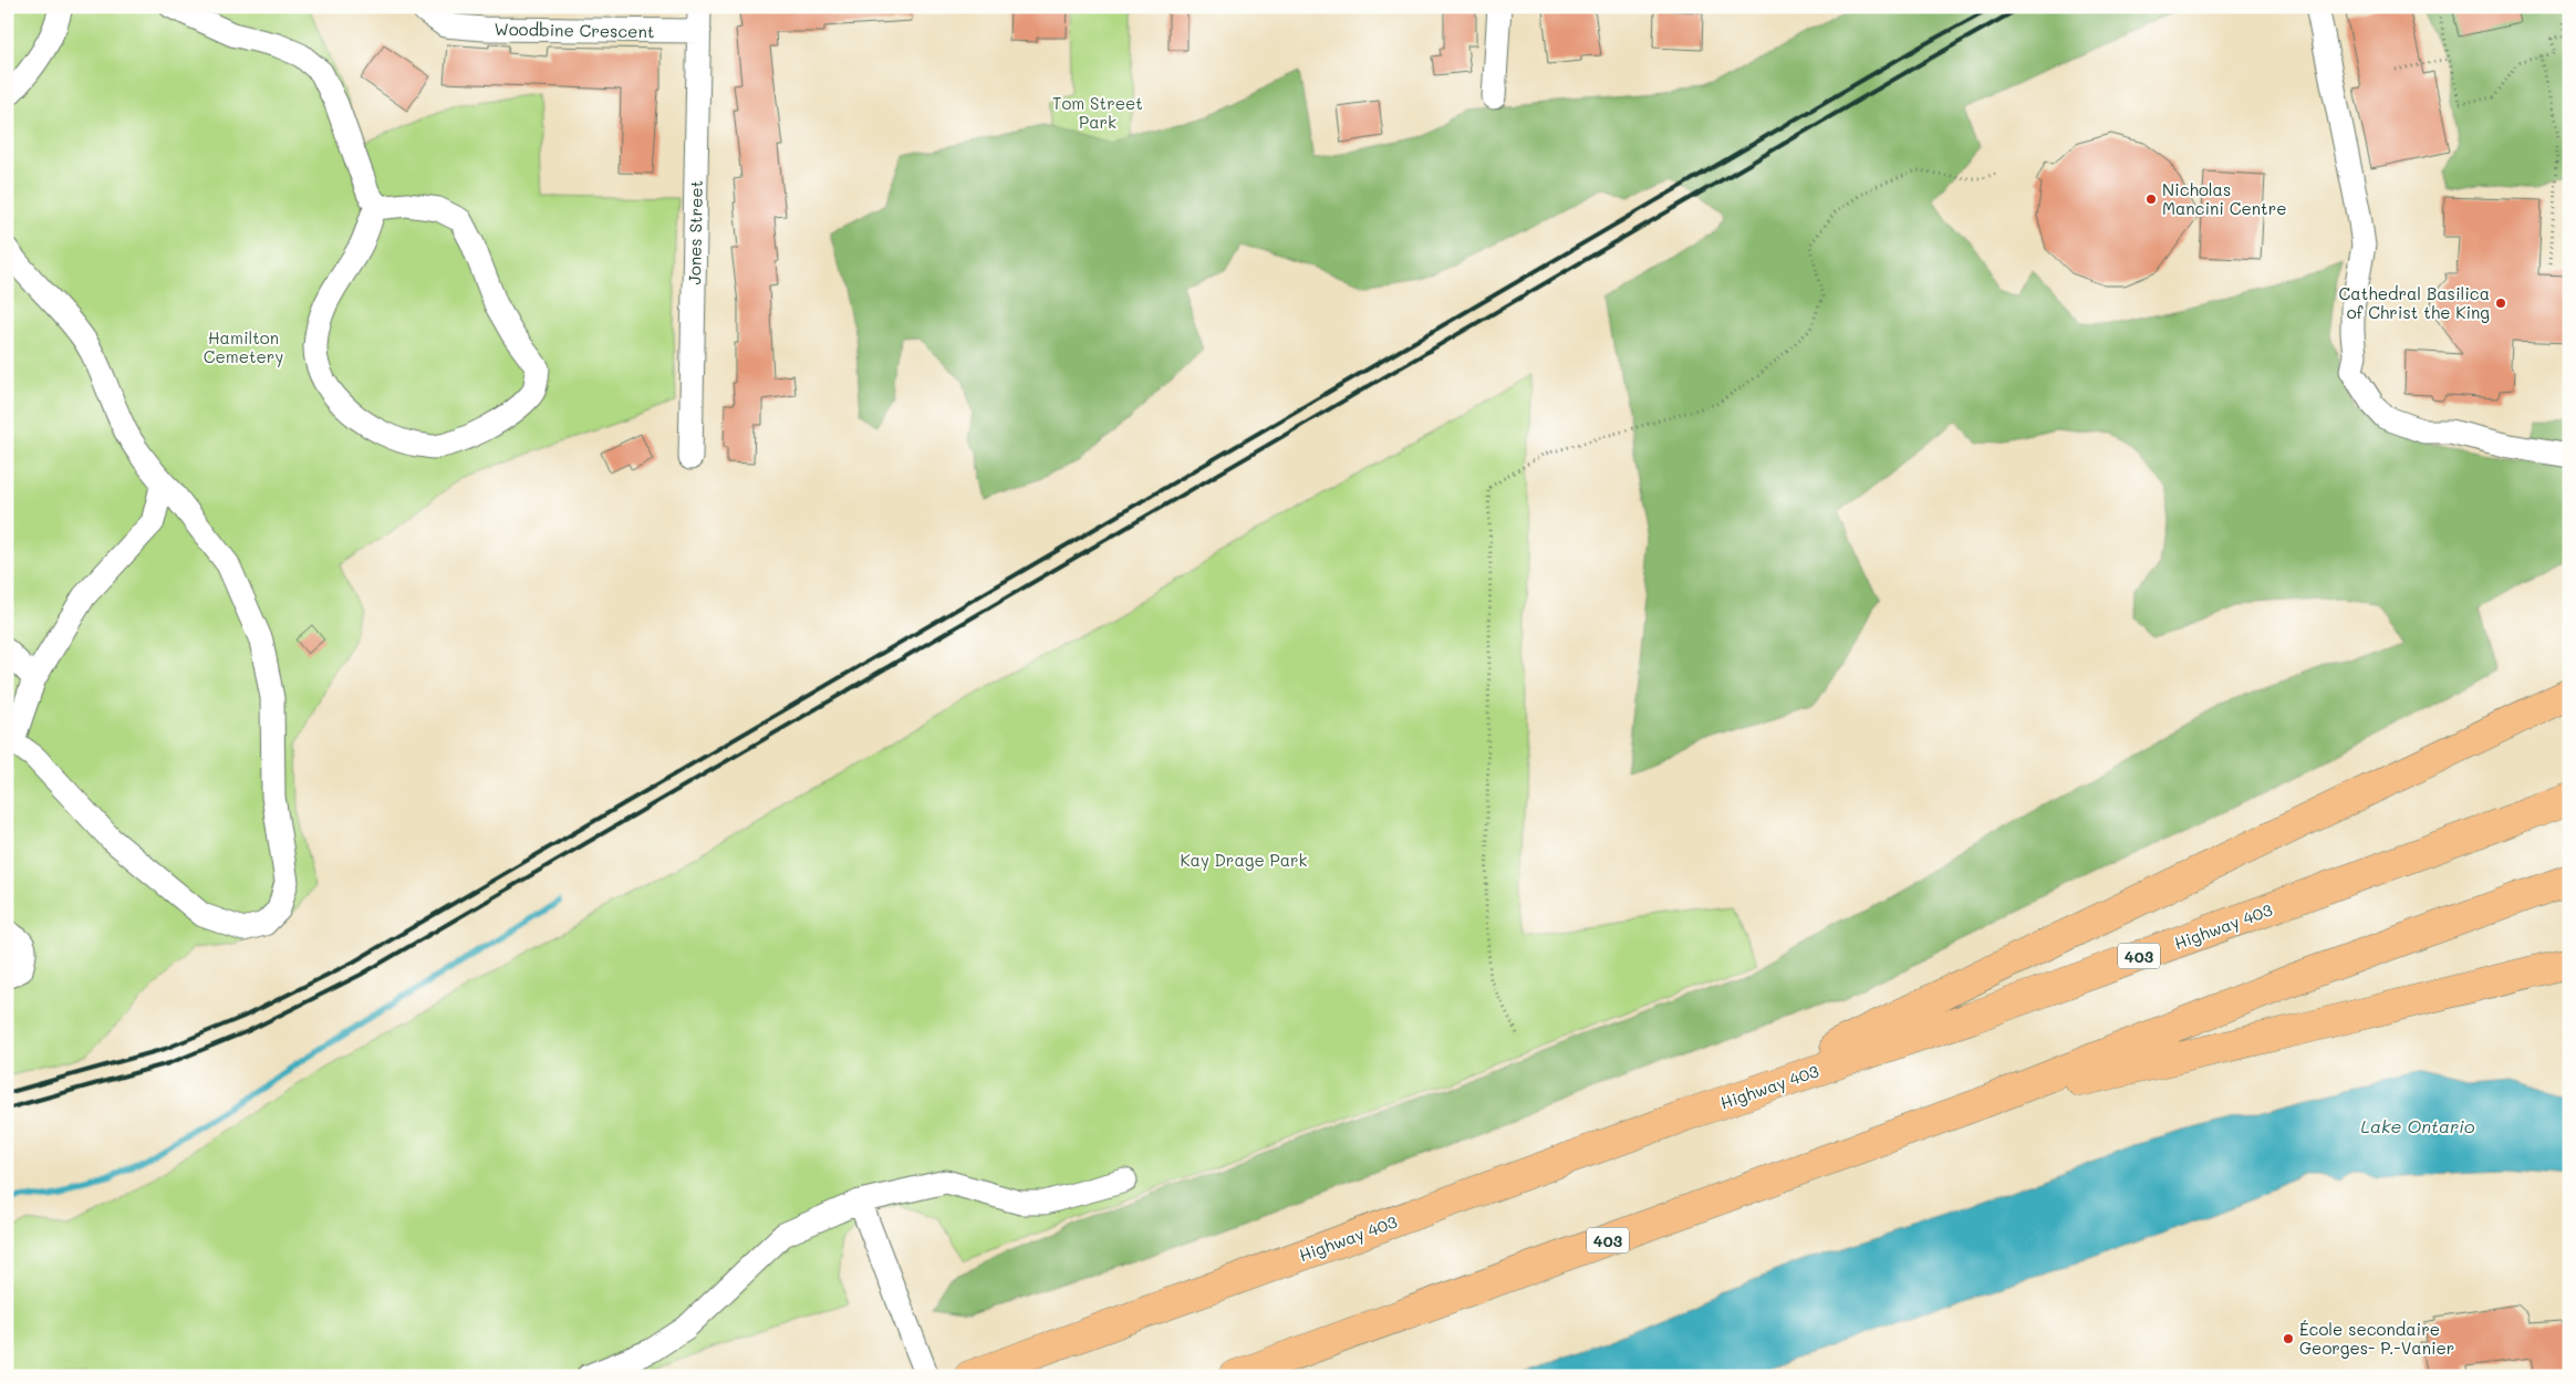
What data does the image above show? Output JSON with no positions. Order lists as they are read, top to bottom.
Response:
{
  "streets": {
    "highway": ["Highway 403", "403"],
    "street": ["Woodbine Crescent", "Jones Street"]
  },
  "crossings": [
    ["Woodbine Crescent", "Jones Street"]
  ],
  "water": ["Lake Ontario"],
  "parks": ["Tom Street Park", "Hamilton Cemetery", "Kay Drage Park"],
  "places": ["Nicholas Mancini Centre", "Cathedral Basilica of Christ the King", "École secondaire Georges- P.-Vanier"]
}
